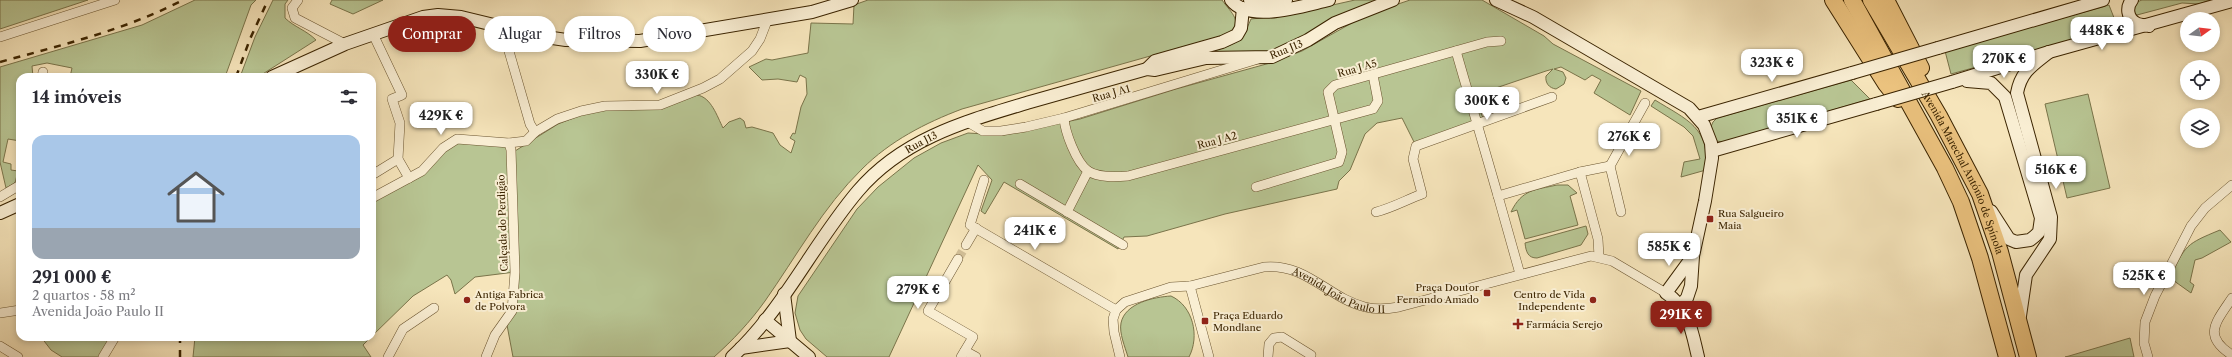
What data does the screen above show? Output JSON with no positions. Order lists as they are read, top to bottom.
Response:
{
  "streets": {
    "highway": ["Avenida Marechal António de Spínola"],
    "main road": ["Rua J13", "Avenida João Paulo II"],
    "street": [
      "Rua J A5",
      "Rua J A1",
      "Rua J A2",
      "Calçada do Perdigão"
    ]
  },
  "crossings": [
    ["Rua J13", "Rua J A1"],
    ["Rua J A5", "Rua J A2"]
  ],
  "places": {
    "transit": ["Rua Salgueiro Maia", "Praça Doutor Fernando Amado", "Praça Eduardo Mondlane"],
    "other": ["Antiga Fabrica de Polvora", "Centro de Vida Independente"],
    "health": ["Farmácia Serejo"]
  },
  "north": "right",
  "page": {
    "chip": [
      "Comprar",
      "Alugar",
      "Filtros",
      "Novo"
    ],
    "price": [
      "448K €",
      "270K €",
      "323K €",
      "330K €",
      "300K €",
      "429K €",
      "351K €",
      "276K €",
      "516K €",
      "241K €",
      "585K €",
      "525K €",
      "279K €",
      "291K €"
    ],
    "heading": "14 imóveis",
    "list": [
      {
        "name": "291 000 €",
        "note": "2 quartos · 58 m² · Avenida João Paulo II"
      }
    ]
  }
}
